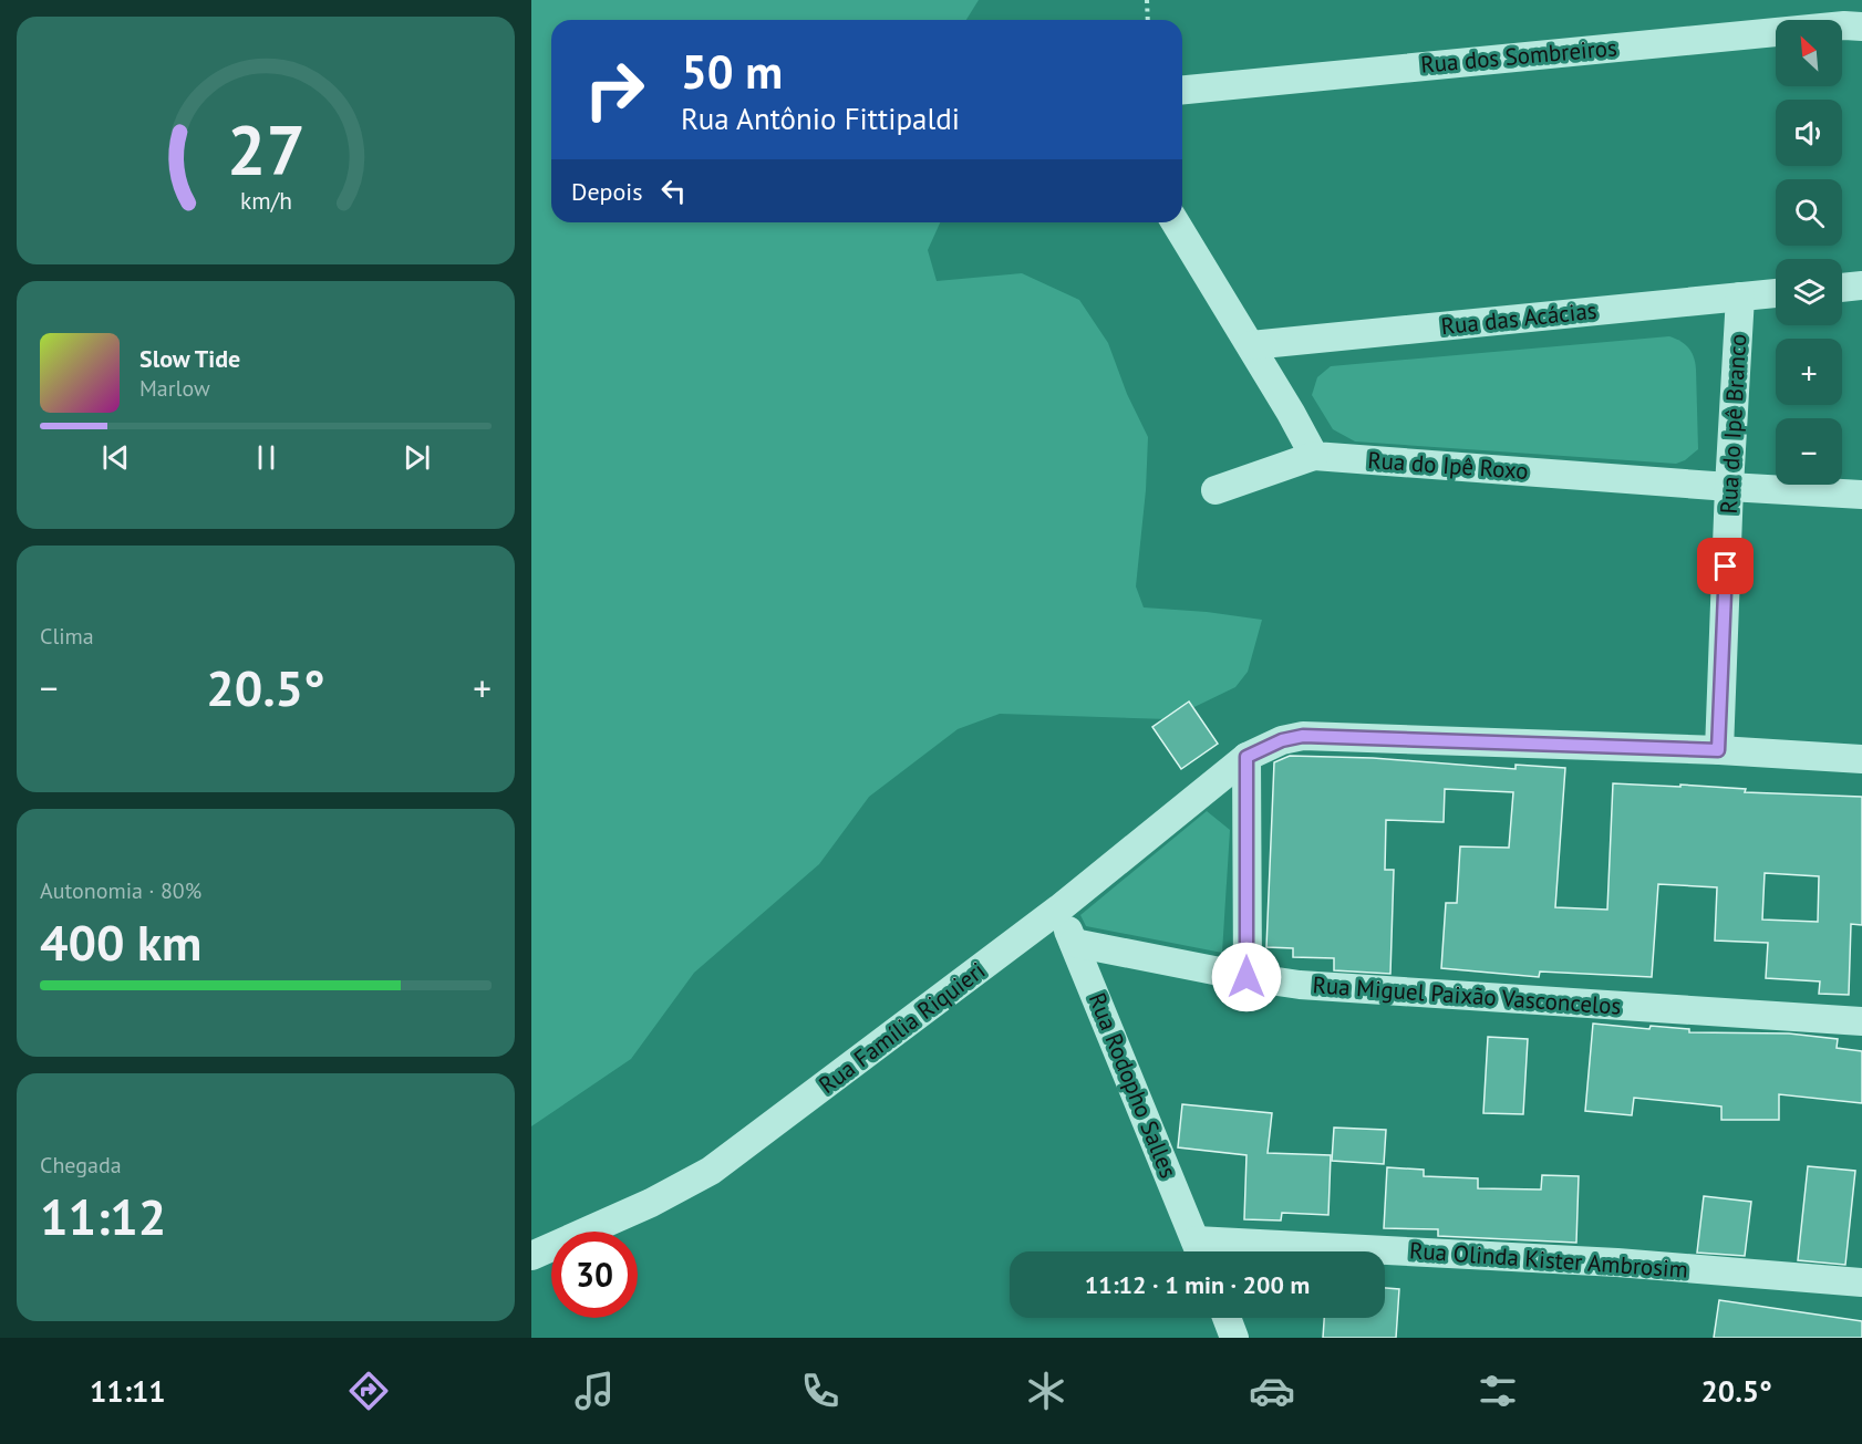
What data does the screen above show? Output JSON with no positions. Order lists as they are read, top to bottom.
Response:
{
  "streets": {
    "street": [
      "Rua dos Sombreiros",
      "Rua das Acácias",
      "Rua do Ipê Branco",
      "Rua do Ipê Roxo",
      "Rua Miguel Paixão Vasconcelos",
      "Rua Família Riquieri",
      "Rua Rodopho Salles",
      "Rua Olinda Kister Ambrosim"
    ]
  },
  "crossings": [
    ["Rua das Acácias", "Rua do Ipê Branco"],
    ["Rua do Ipê Branco", "Rua do Ipê Roxo"],
    ["Rua do Ipê Branco", "Rua Família Riquieri"],
    ["Rua Miguel Paixão Vasconcelos", "Rua Rodopho Salles"],
    ["Rua Família Riquieri", "Rua Rodopho Salles"]
  ],
  "north": "top left",
  "page": {
    "map_buttons": ["+", "−"],
    "turn": ["50 m", "Rua Antônio Fittipaldi"],
    "then": "Depois",
    "song": ["Slow Tide", "Marlow"],
    "tile": [
      "Clima",
      ["Autonomia · 80%", "400 km"],
      ["Chegada", "11:12"]
    ],
    "heat": ["−", "20.5°", "+"],
    "limit": "30",
    "trip": "11:12 · 1 min · 200 m",
    "tabs": ["11:11", "20.5°"],
    "gauge": ["27", "km/h"]
  }
}
